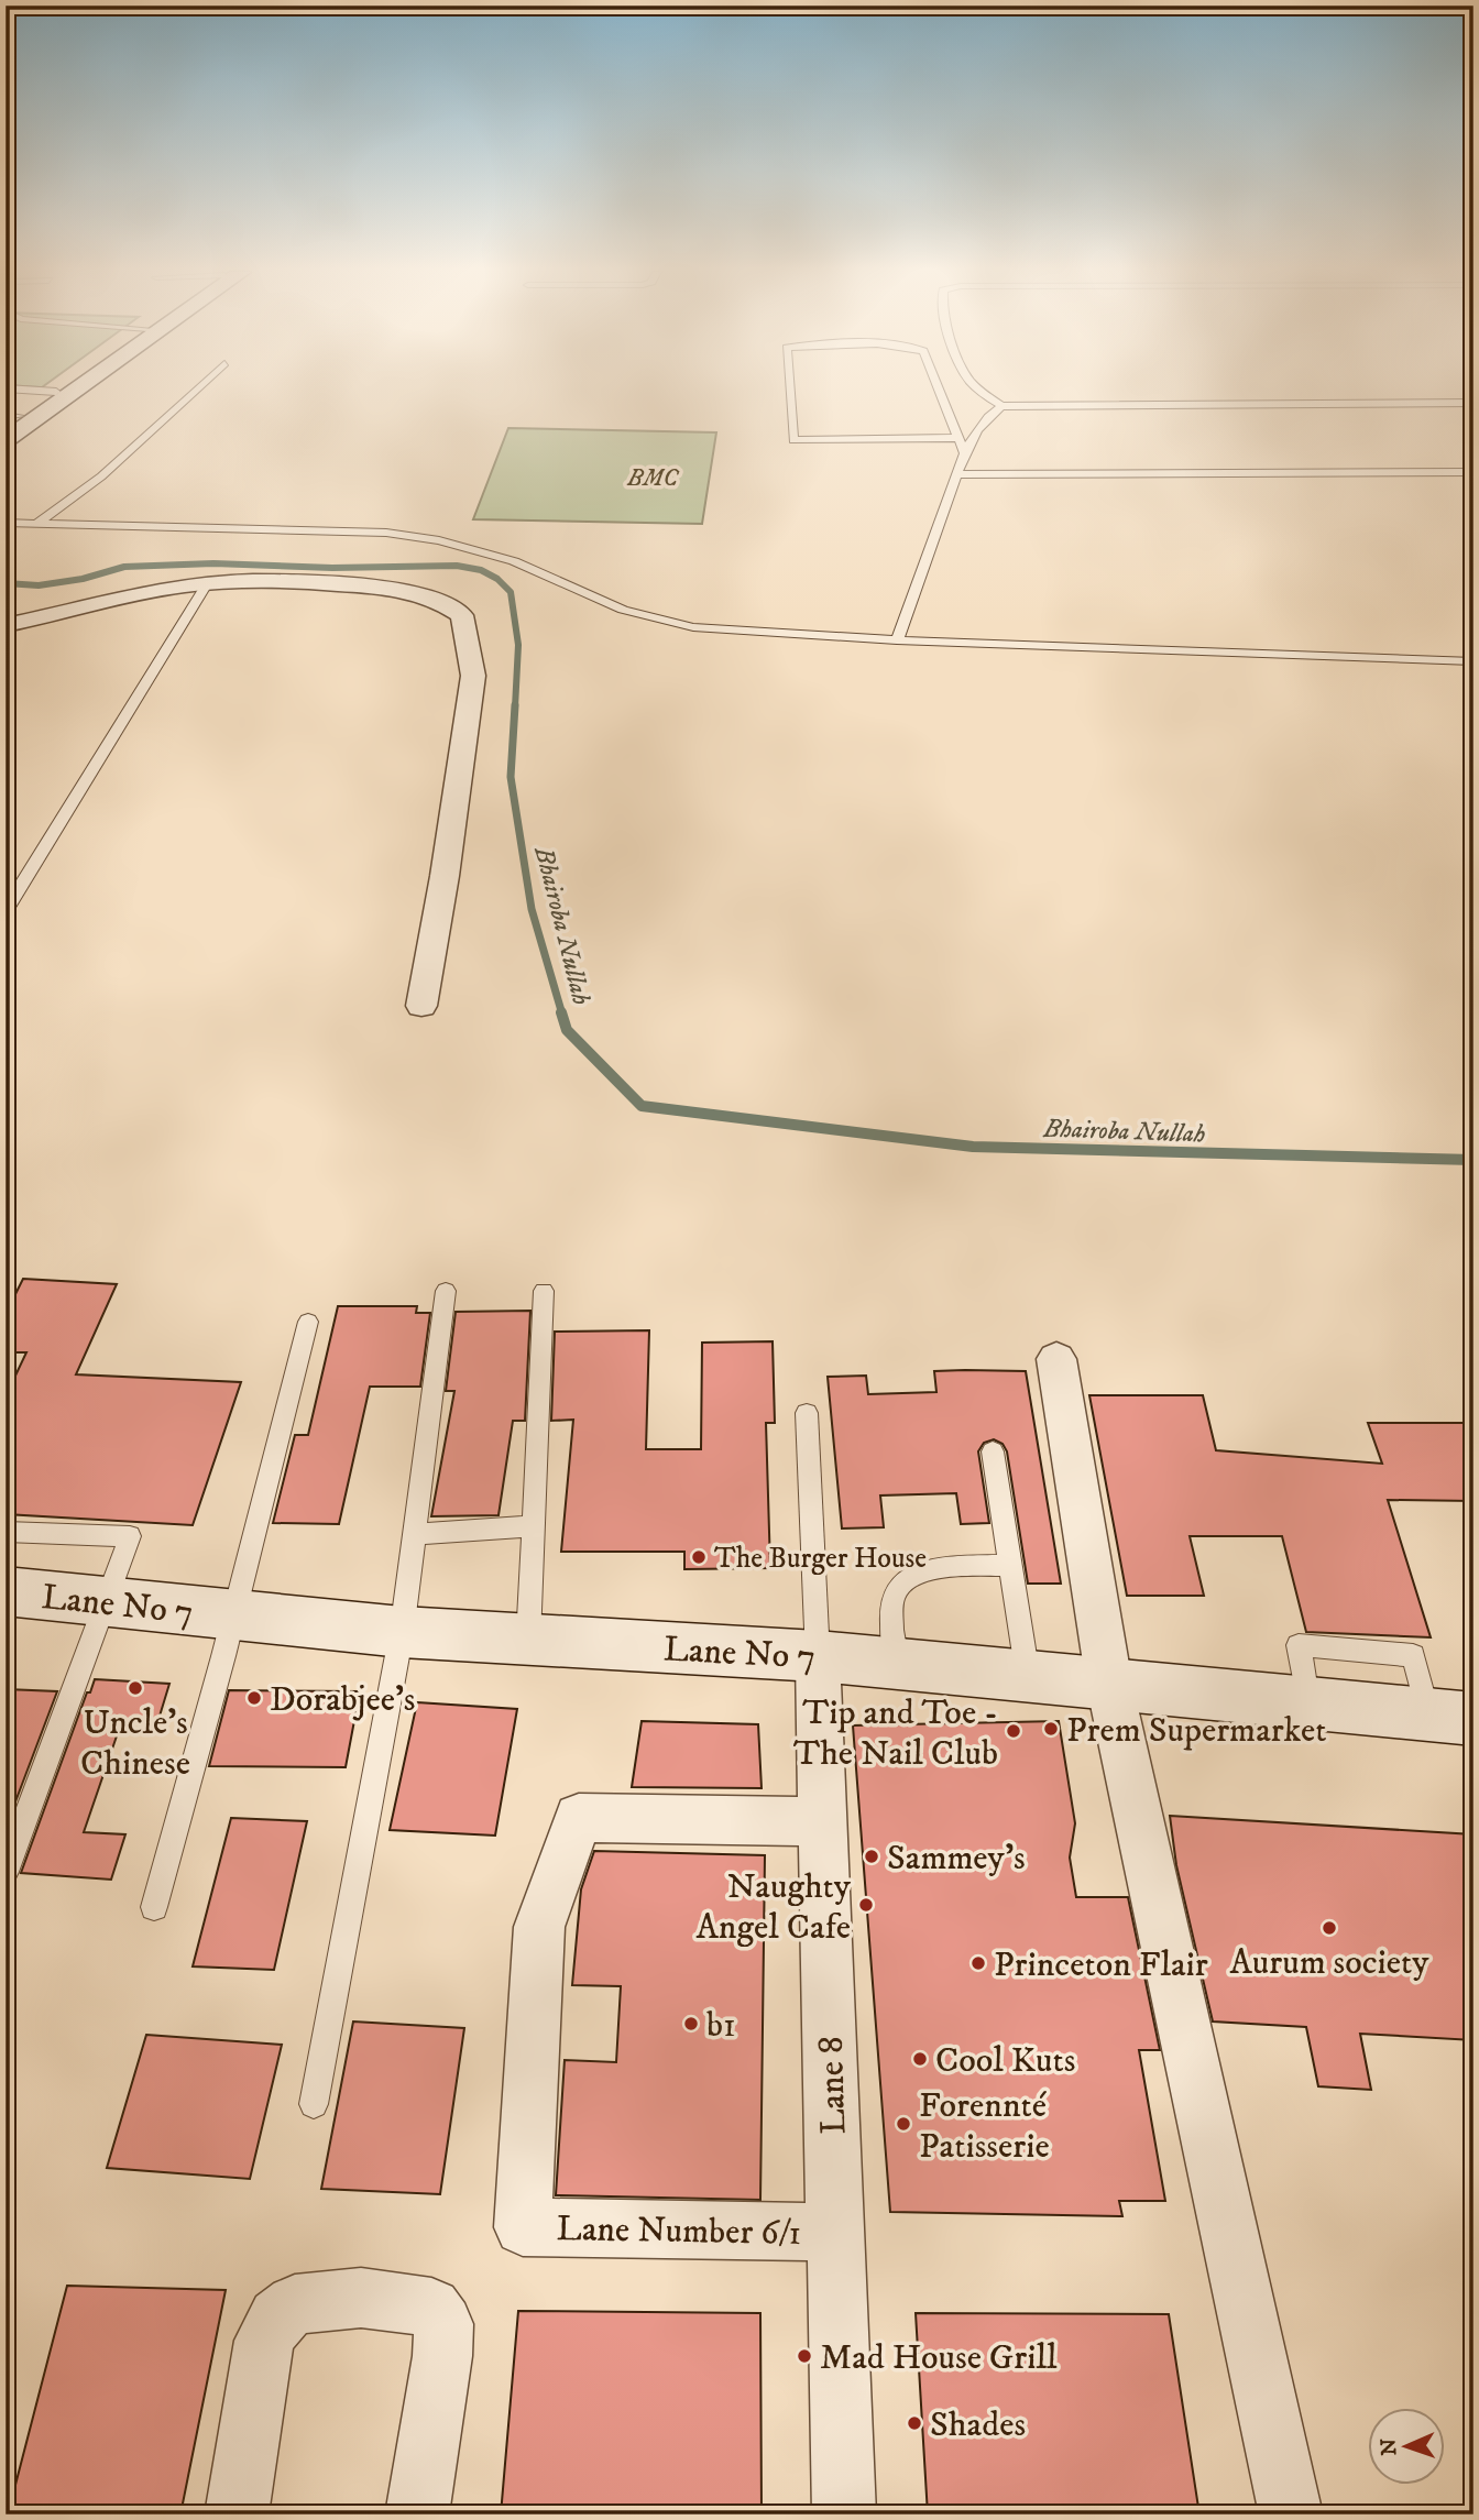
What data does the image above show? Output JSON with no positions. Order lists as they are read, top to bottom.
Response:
{
  "streets": {
    "main road": ["Lane No 7"],
    "street": ["Lane 8", "Lane Number 6/1"]
  },
  "crossings": [
    ["Lane No 7", "Lane 8"],
    ["Lane 8", "Lane Number 6/1"]
  ],
  "water": ["Bhairoba Nullah"],
  "parks": ["BMC"],
  "places": [
    "The Burger House",
    "Uncle's Chinese",
    "Dorabjee's",
    "Prem Supermarket",
    "Tip and Toe - The Nail Club",
    "Sammey's",
    "Naughty Angel Cafe",
    "Aurum society",
    "Princeton Flair",
    "b1",
    "Cool Kuts",
    "Forennté Patisserie",
    "Mad House Grill",
    "Shades"
  ],
  "north": "left"
}
